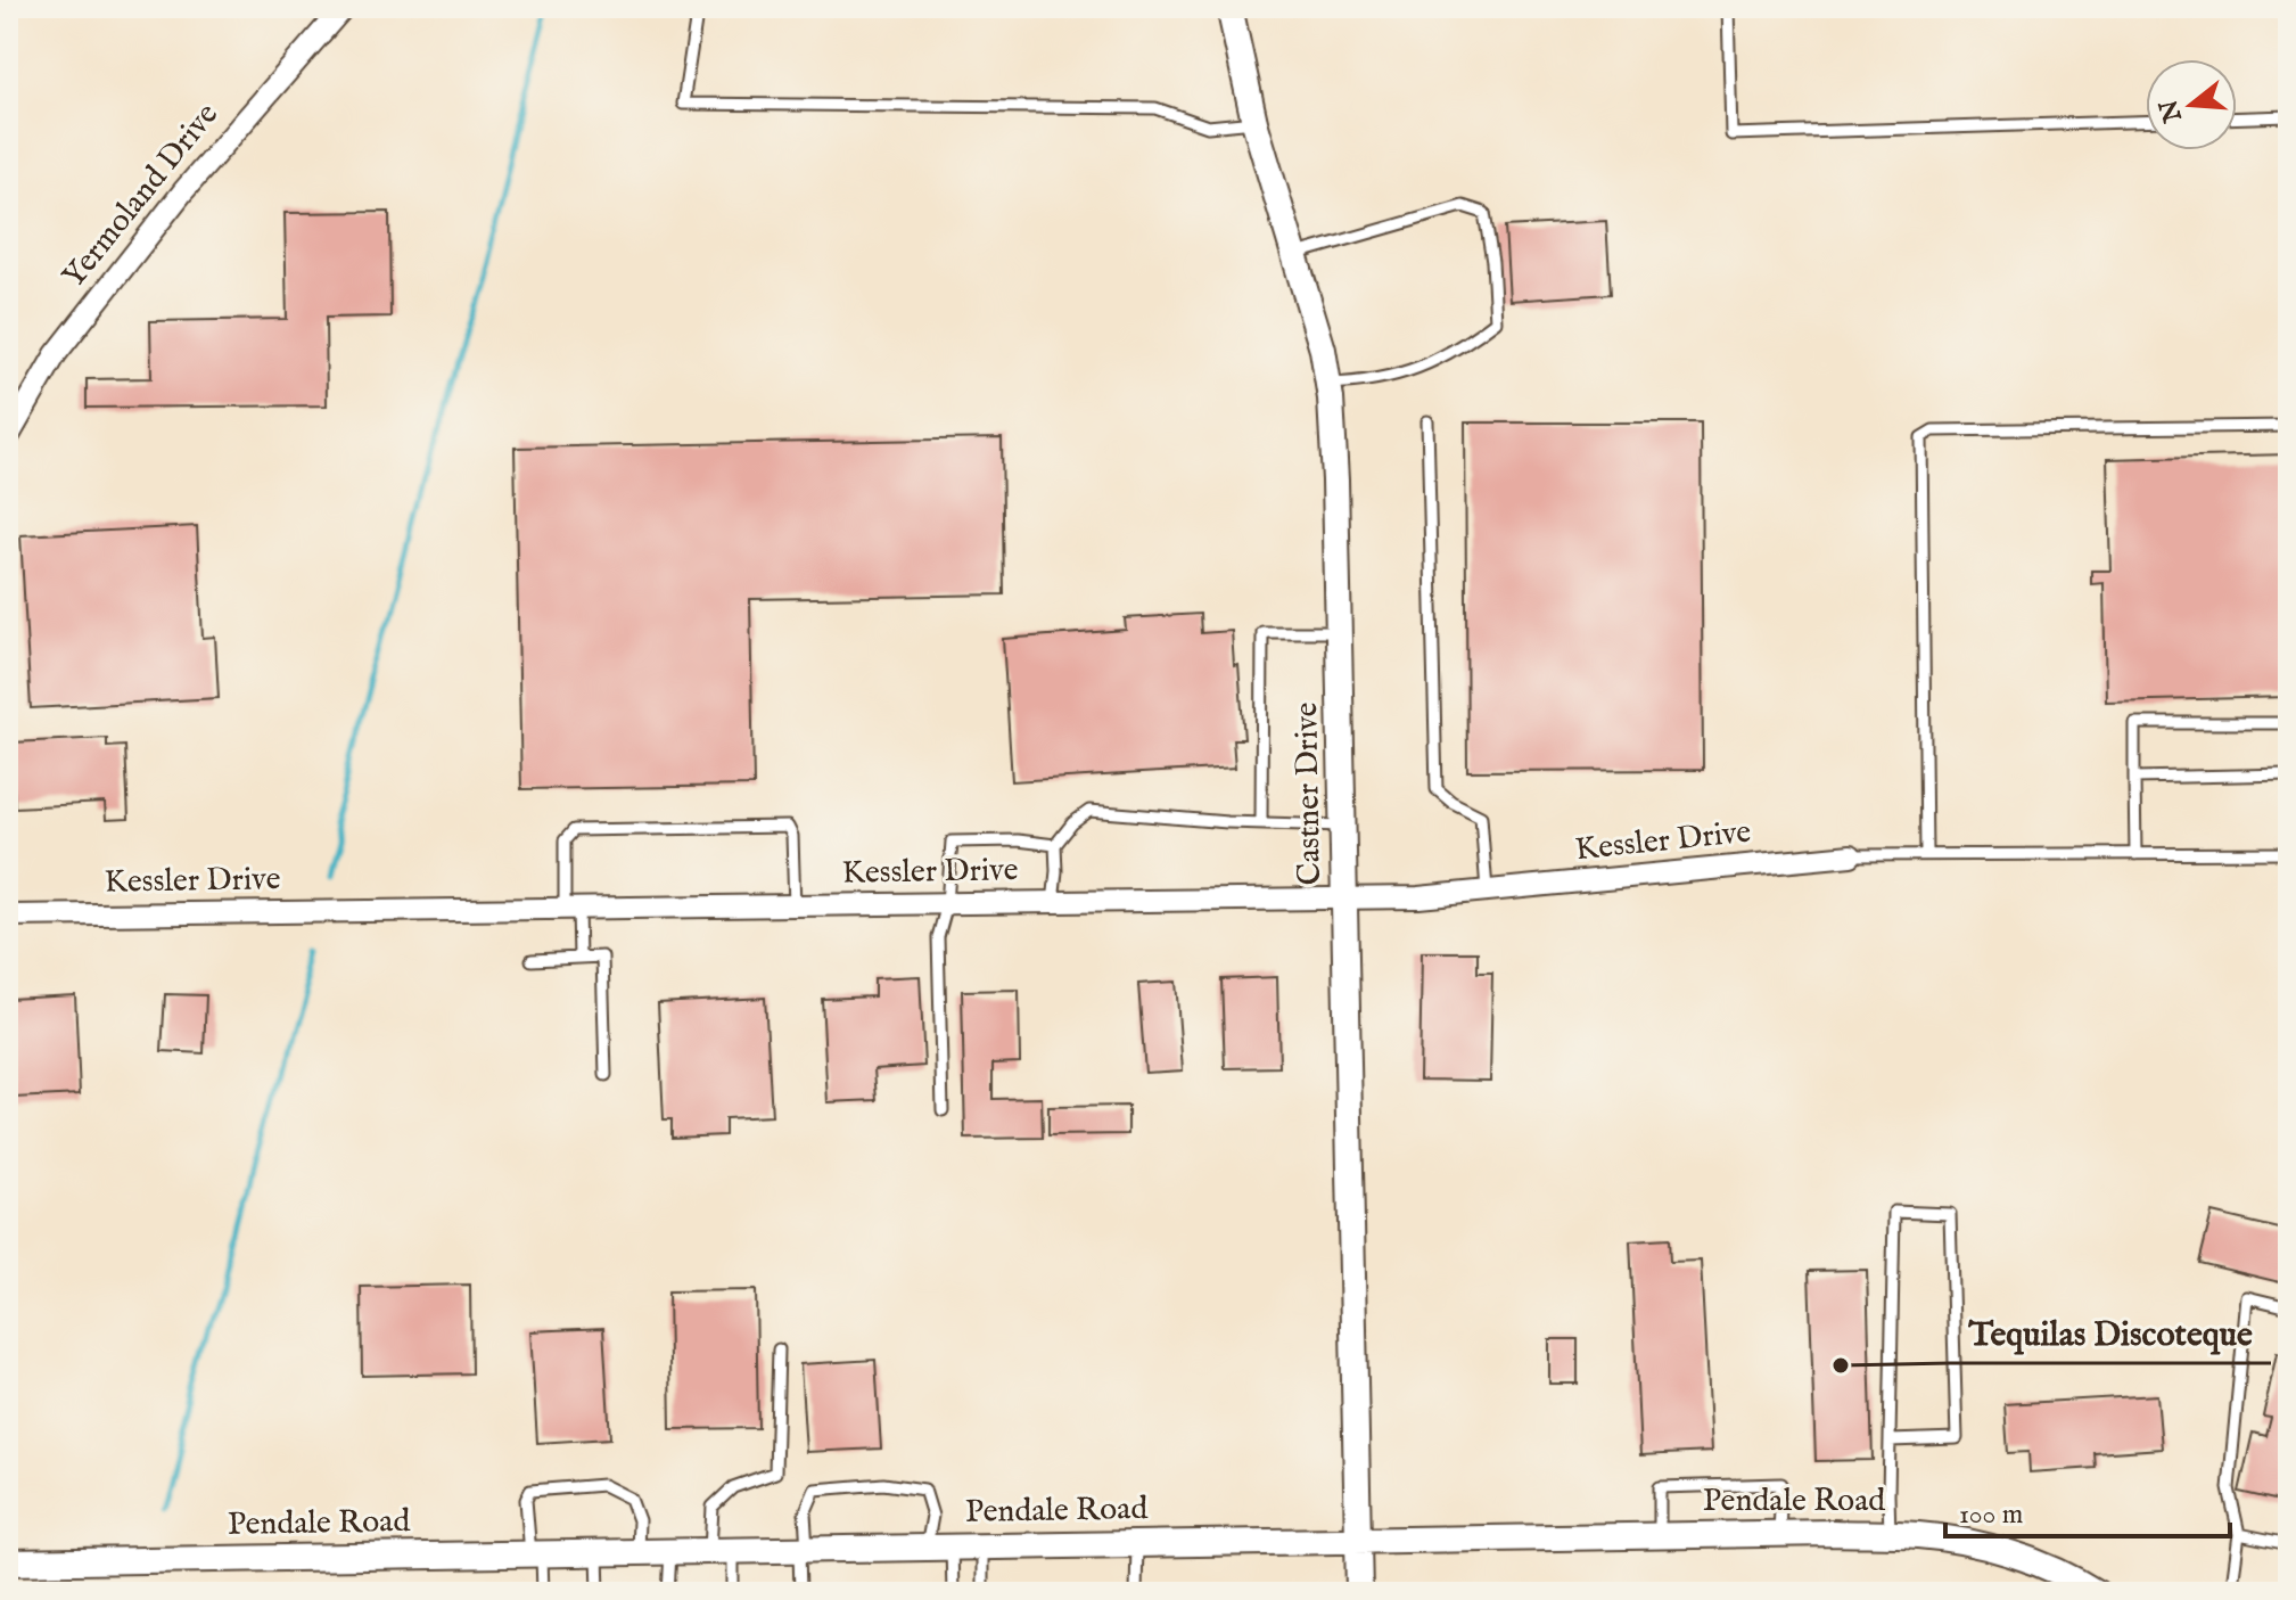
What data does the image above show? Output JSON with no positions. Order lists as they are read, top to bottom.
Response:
{
  "streets": {
    "street": [
      "Yermoland Drive",
      "Castner Drive",
      "Kessler Drive",
      "Pendale Road"
    ]
  },
  "crossings": [
    ["Castner Drive", "Kessler Drive"],
    ["Castner Drive", "Pendale Road"]
  ],
  "places": ["Tequilas Discoteque"],
  "scale_bar": "100 m",
  "north": "left"
}
